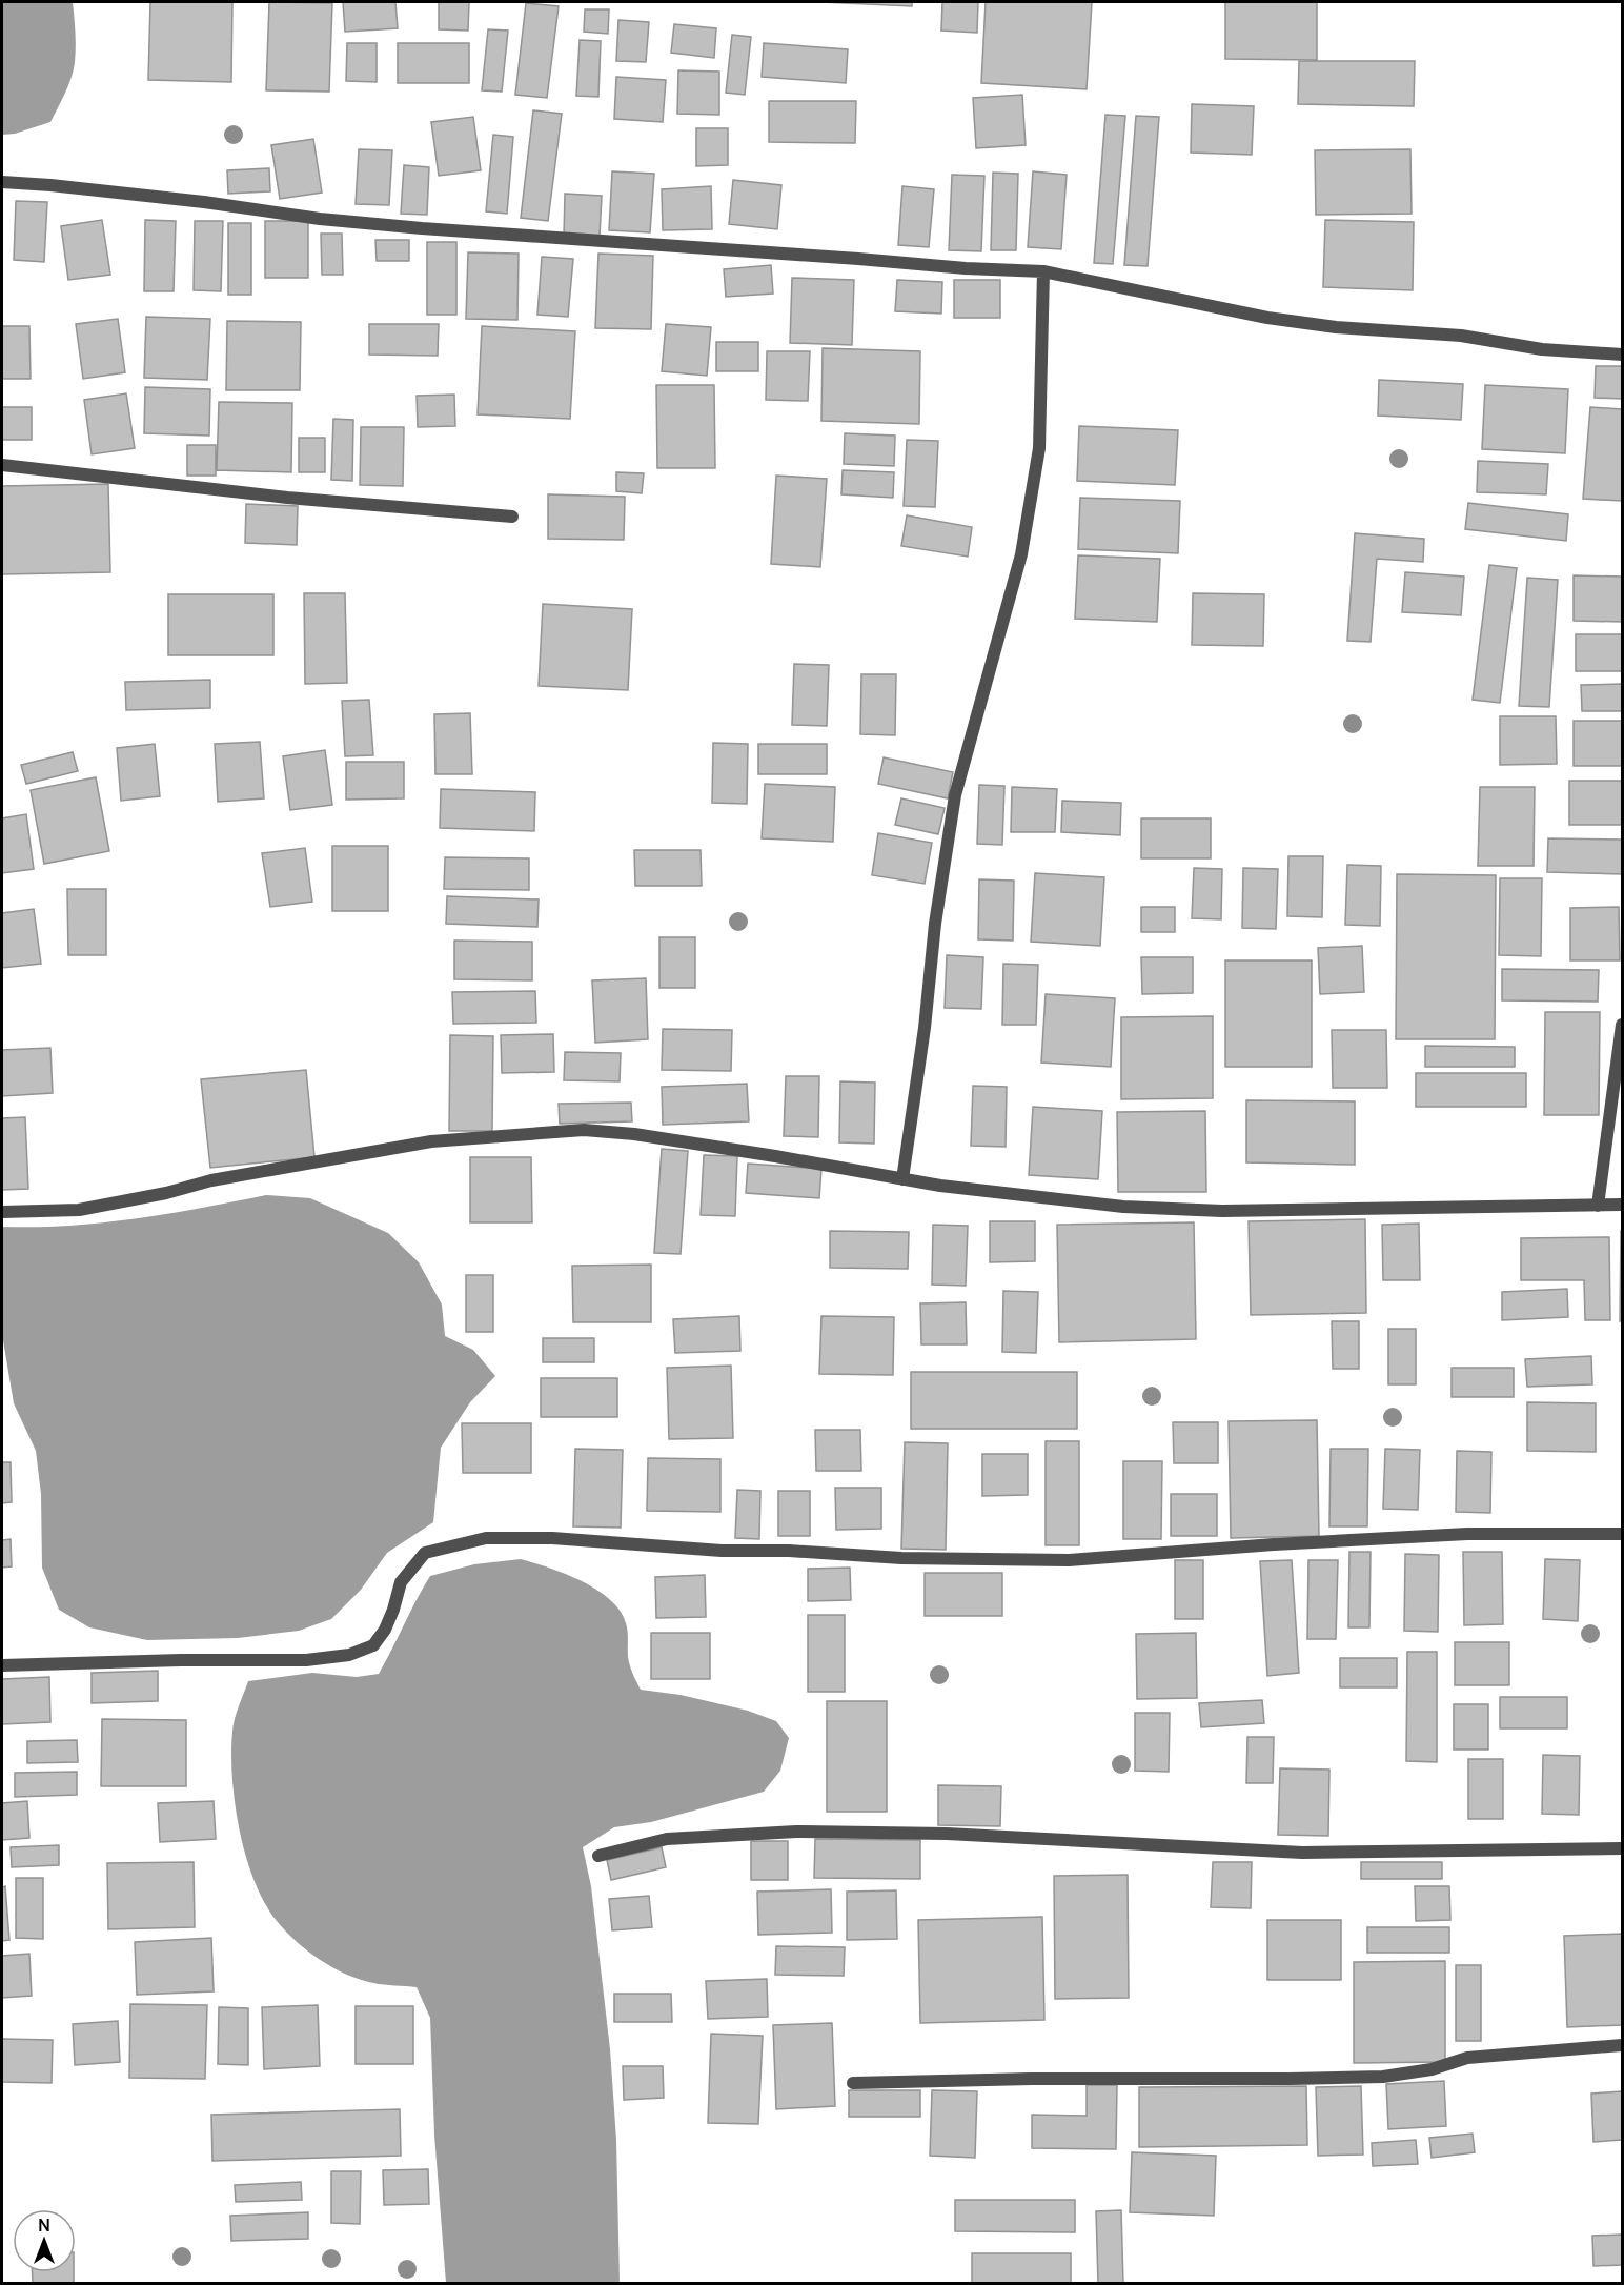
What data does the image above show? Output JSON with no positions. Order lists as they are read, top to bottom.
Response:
{
  "north": "top"
}
